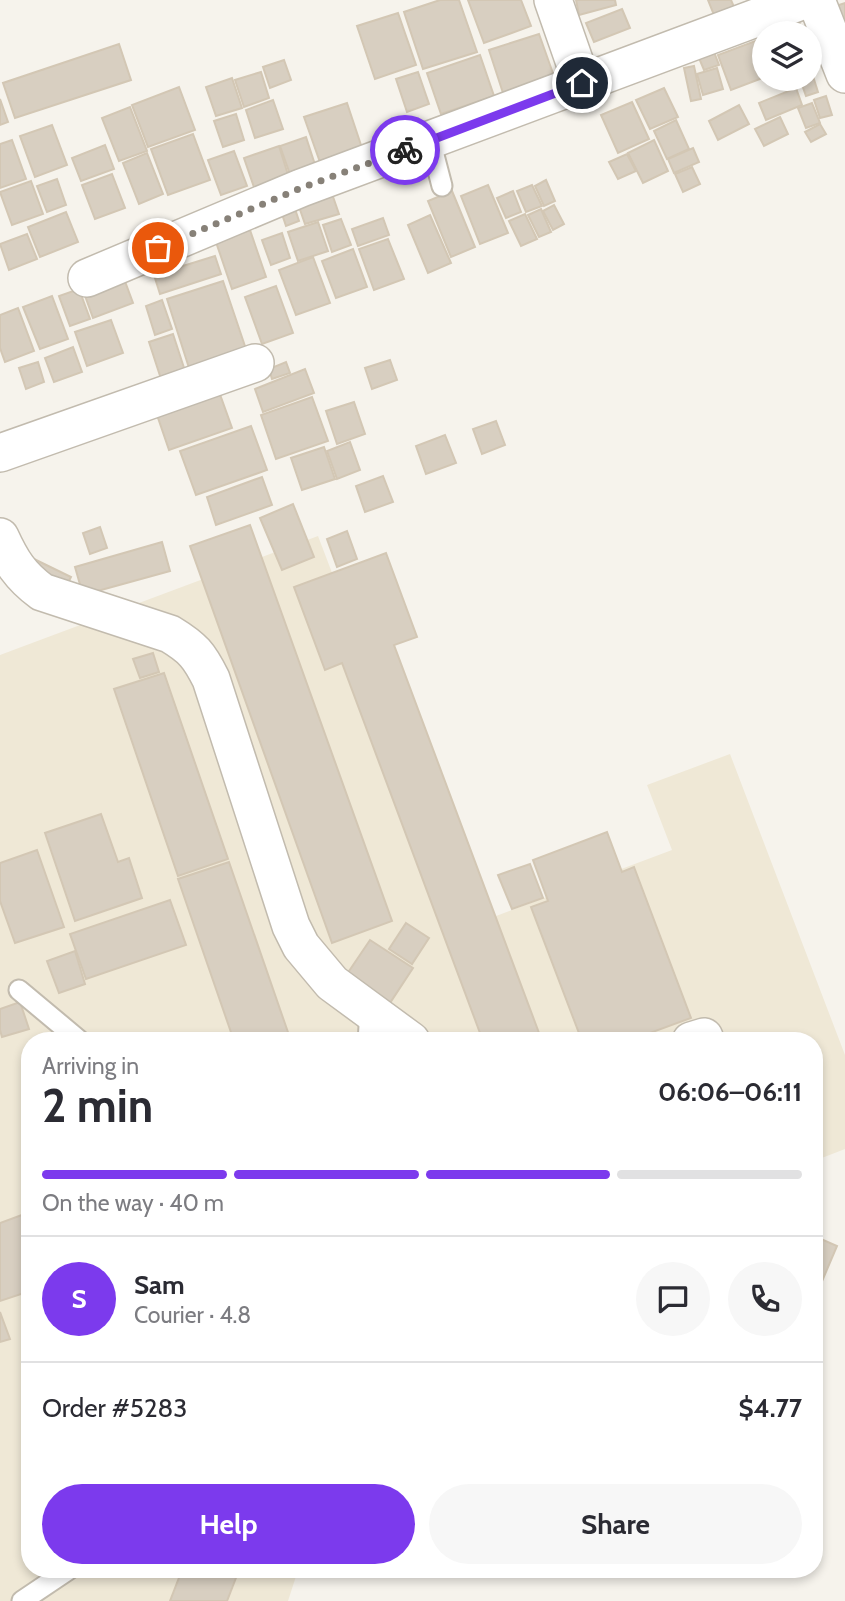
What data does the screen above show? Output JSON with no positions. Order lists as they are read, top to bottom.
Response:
{
  "page": {
    "heading": ["2 min", "Arriving in", "06:06–06:11"],
    "panel": [
      "Sam",
      "Courier · 4.8",
      "Order #5283",
      "$4.77"
    ],
    "bar": "On the way · 40 m",
    "round": "S",
    "buttons": ["Help", "Share"]
  }
}
